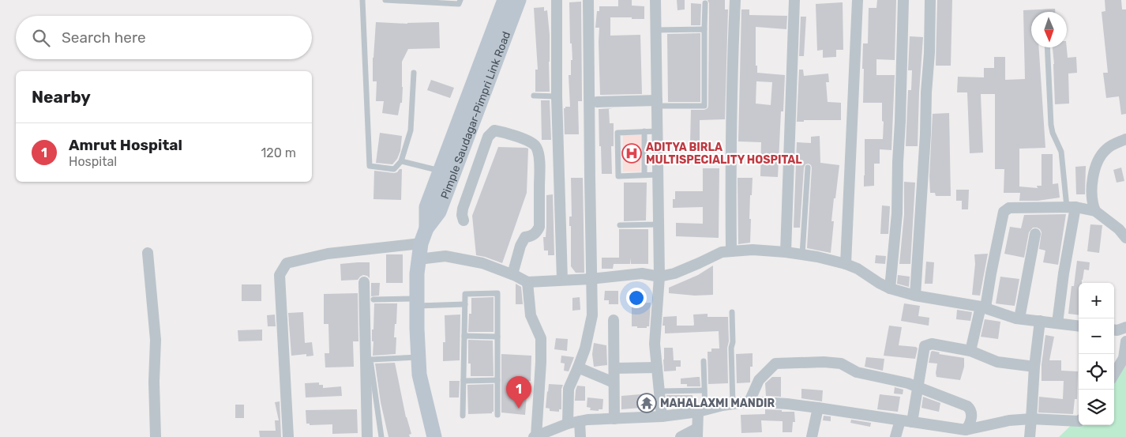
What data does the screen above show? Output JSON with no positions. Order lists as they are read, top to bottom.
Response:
{
  "streets": {
    "street": ["Pimple Saudagar-Pimpri Link Road"]
  },
  "places": {
    "hospital": ["ADITYA BIRLA MULTISPECIALITY HOSPITAL"],
    "temple": ["MAHALAXMI MANDIR"]
  },
  "north": "bottom",
  "page": {
    "search": "Search here",
    "heading": "Nearby",
    "list": [
      {
        "mark": "1",
        "name": "Amrut Hospital",
        "note": "Hospital",
        "value": "120 m"
      }
    ],
    "map_buttons": ["+", "−"],
    "pins": "1"
  }
}
